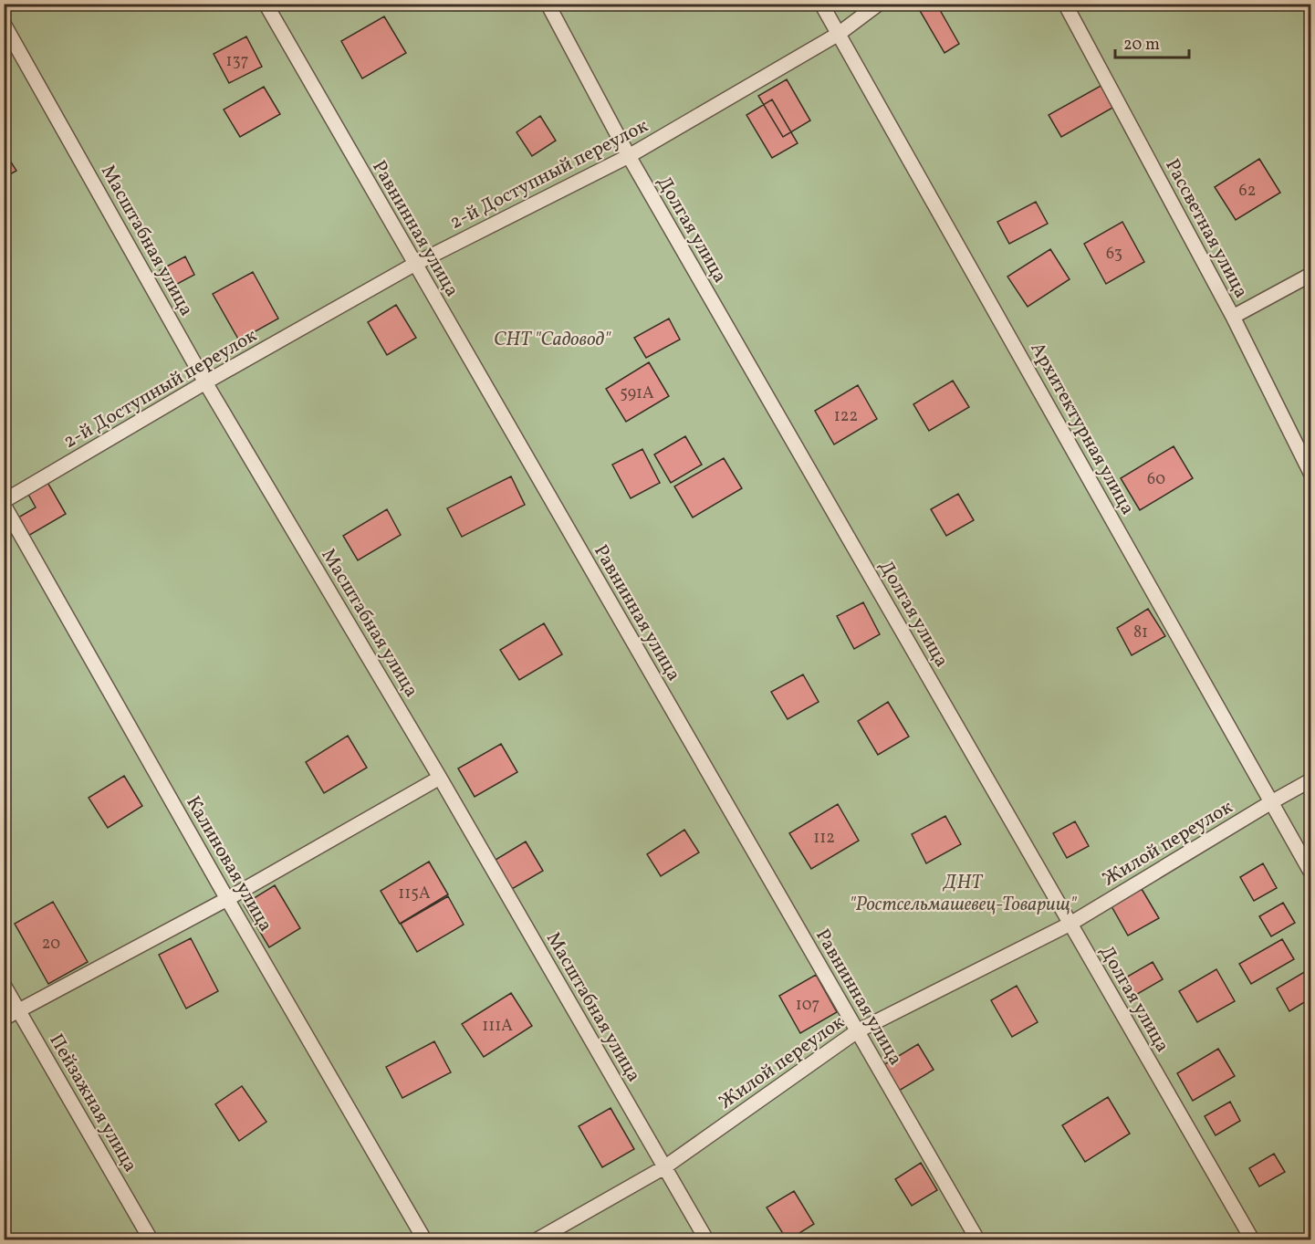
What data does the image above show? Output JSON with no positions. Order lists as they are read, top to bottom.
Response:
{
  "streets": {
    "lane": [
      "2-й Доступный переулок",
      "Равнинная улица",
      "Рассветная улица",
      "Долгая улица",
      "Масштабная улица",
      "Архитектурная улица",
      "Жилой переулок",
      "Калиновая улица",
      "Пейзажная улица"
    ]
  },
  "crossings": [
    ["2-й Доступный переулок", "Равнинная улица"],
    ["2-й Доступный переулок", "Долгая улица"],
    ["2-й Доступный переулок", "Масштабная улица"],
    ["2-й Доступный переулок", "Архитектурная улица"],
    ["2-й Доступный переулок", "Калиновая улица"],
    ["Равнинная улица", "Жилой переулок"],
    ["Долгая улица", "Жилой переулок"],
    ["Масштабная улица", "Жилой переулок"],
    ["Архитектурная улица", "Жилой переулок"]
  ],
  "parks": ["СНТ \"Садовод\"", "ДНТ \"Ростсельмашевец-Товарищ\""],
  "house_numbers": [
    "137",
    "62",
    "63",
    "591А",
    "122",
    "60",
    "81",
    "112",
    "115А",
    "20",
    "107",
    "111А"
  ],
  "scale_bar": "20 m"
}
